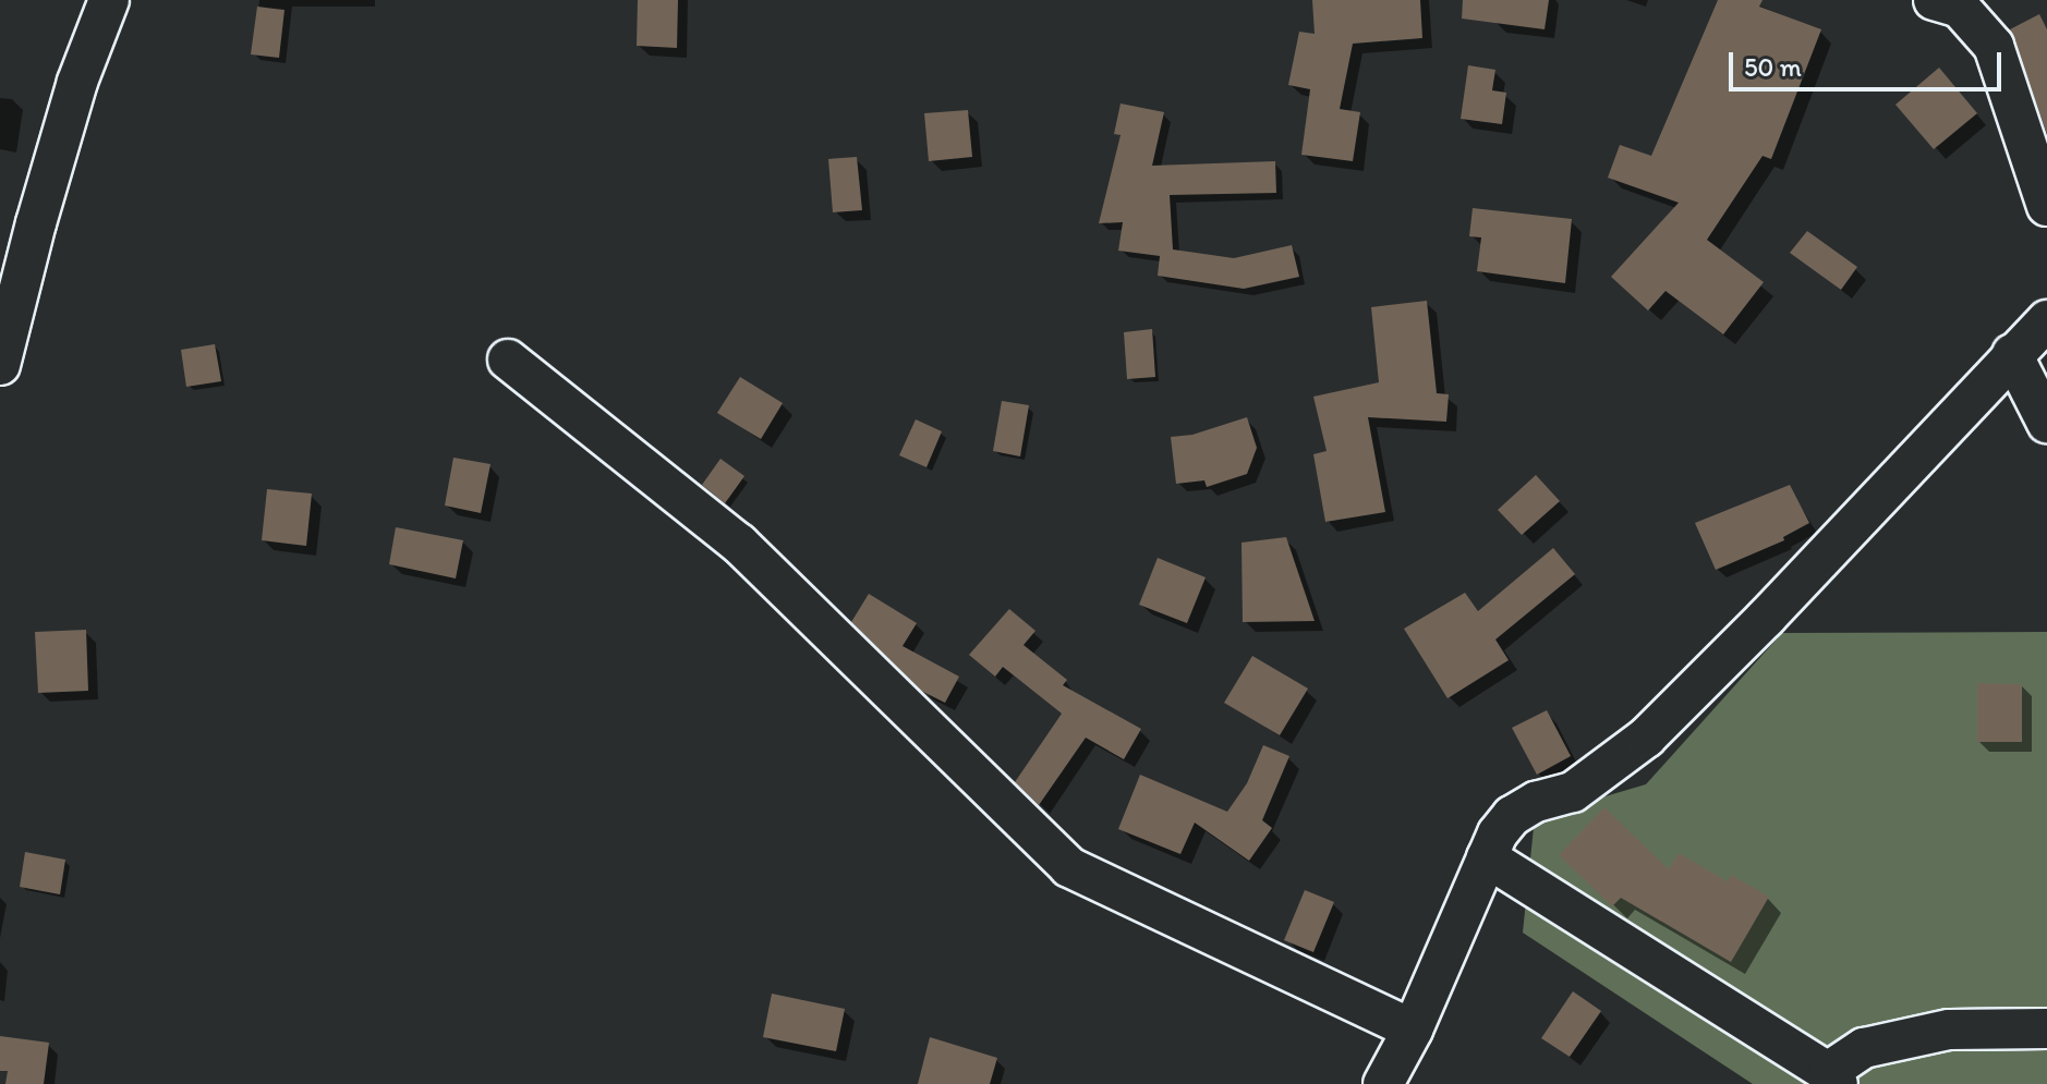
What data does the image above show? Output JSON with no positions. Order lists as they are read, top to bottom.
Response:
{
  "scale_bar": "50 m"
}
